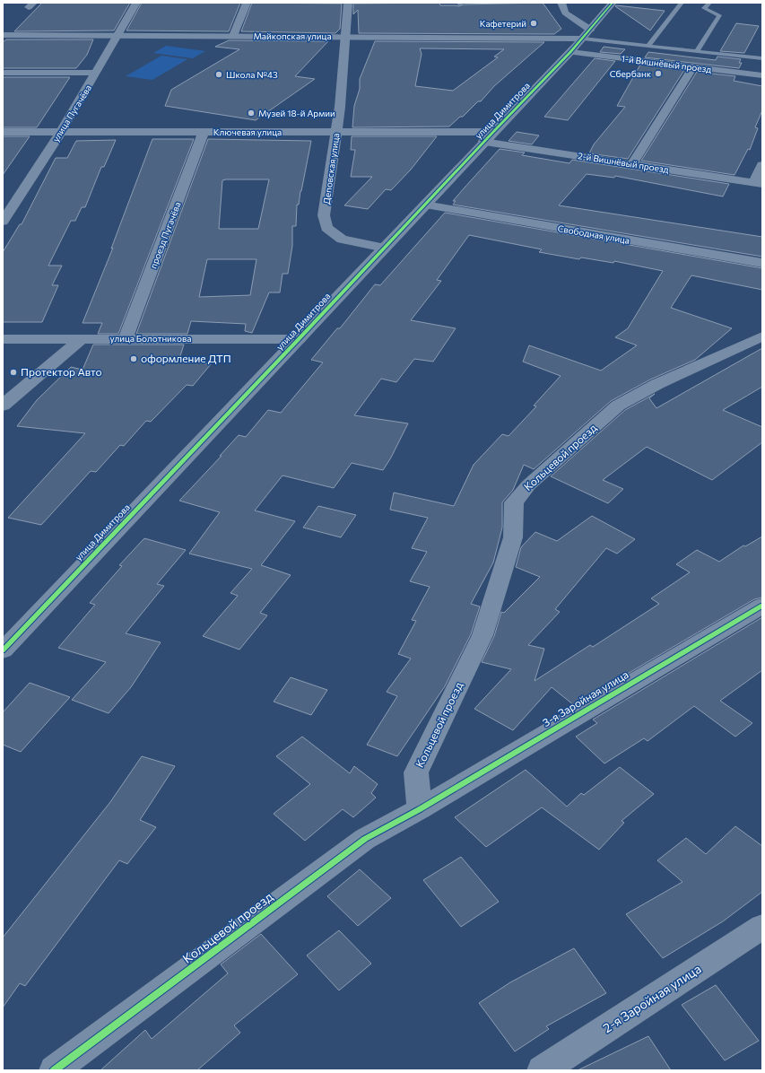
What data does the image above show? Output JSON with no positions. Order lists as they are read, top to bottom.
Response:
{
  "streets": {
    "street": [
      "Майкопская улица",
      "1-й Вишнёвый проезд",
      "улица Димитрова",
      "улица Пугачёва",
      "Ключевая улица",
      "2-й Вишнёвый проезд",
      "Деповская улица",
      "Свободная улица",
      "проезд Пугачёва",
      "улица Болотникова",
      "Кольцевой проезд",
      "3-я Заройная улица",
      "2-я Заройная улица"
    ]
  },
  "crossings": [
    ["Майкопская улица", "улица Димитрова"],
    ["Майкопская улица", "улица Пугачёва"],
    ["Майкопская улица", "Деповская улица"],
    ["1-й Вишнёвый проезд", "улица Димитрова"],
    ["улица Димитрова", "Ключевая улица"],
    ["улица Димитрова", "2-й Вишнёвый проезд"],
    ["улица Димитрова", "Деповская улица"],
    ["улица Димитрова", "Свободная улица"],
    ["улица Димитрова", "улица Болотникова"],
    ["улица Пугачёва", "Ключевая улица"],
    ["Ключевая улица", "2-й Вишнёвый проезд"],
    ["Ключевая улица", "Деповская улица"],
    ["Ключевая улица", "проезд Пугачёва"],
    ["проезд Пугачёва", "улица Болотникова"],
    ["Кольцевой проезд", "3-я Заройная улица"]
  ],
  "places": [
    "Кафетерий",
    "Сбербанк",
    "Школа №43",
    "Музей 18-й Армии",
    "оформление ДТП",
    "Протектор Авто"
  ]
}
